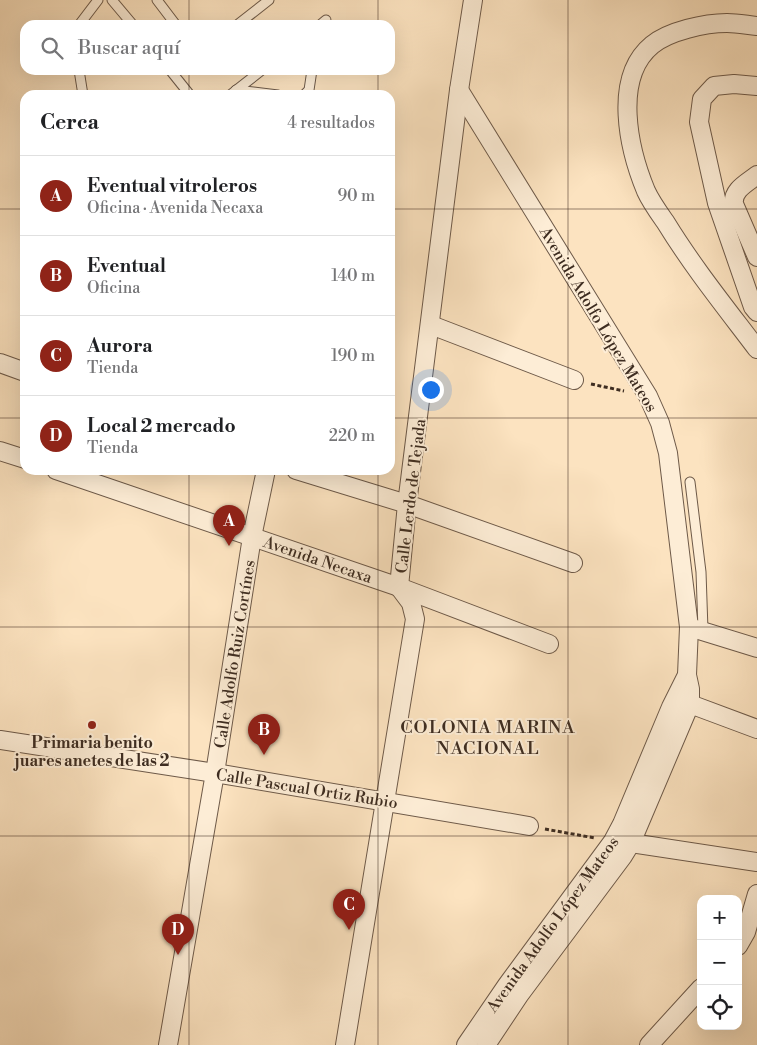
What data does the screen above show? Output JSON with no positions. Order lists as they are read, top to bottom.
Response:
{
  "streets": {
    "street": [
      "Avenida Adolfo López Mateos",
      "Calle Lerdo de Tejada",
      "Avenida Necaxa",
      "Calle Adolfo Ruiz Cortínes",
      "Calle Pascual Ortiz Rubio"
    ]
  },
  "crossings": [
    ["Avenida Adolfo López Mateos", "Calle Lerdo de Tejada"],
    ["Calle Lerdo de Tejada", "Avenida Necaxa"],
    ["Calle Lerdo de Tejada", "Calle Pascual Ortiz Rubio"],
    ["Avenida Necaxa", "Calle Adolfo Ruiz Cortínes"],
    ["Calle Adolfo Ruiz Cortínes", "Calle Pascual Ortiz Rubio"]
  ],
  "districts": ["COLONIA MARINA NACIONAL"],
  "places": ["Primaria benito juares anetes de las 2"],
  "page": {
    "search": "Buscar aquí",
    "heading": ["Cerca", "4 resultados"],
    "list": [
      {
        "mark": "A",
        "name": "Eventual vitroleros",
        "note": "Oficina · Avenida Necaxa",
        "value": "90 m"
      },
      {
        "mark": "B",
        "name": "Eventual",
        "note": "Oficina",
        "value": "140 m"
      },
      {
        "mark": "C",
        "name": "Aurora",
        "note": "Tienda",
        "value": "190 m"
      },
      {
        "mark": "D",
        "name": "Local 2 mercado",
        "note": "Tienda",
        "value": "220 m"
      }
    ],
    "pins": [
      "A",
      "B",
      "C",
      "D"
    ],
    "map_buttons": ["+", "−"]
  }
}
